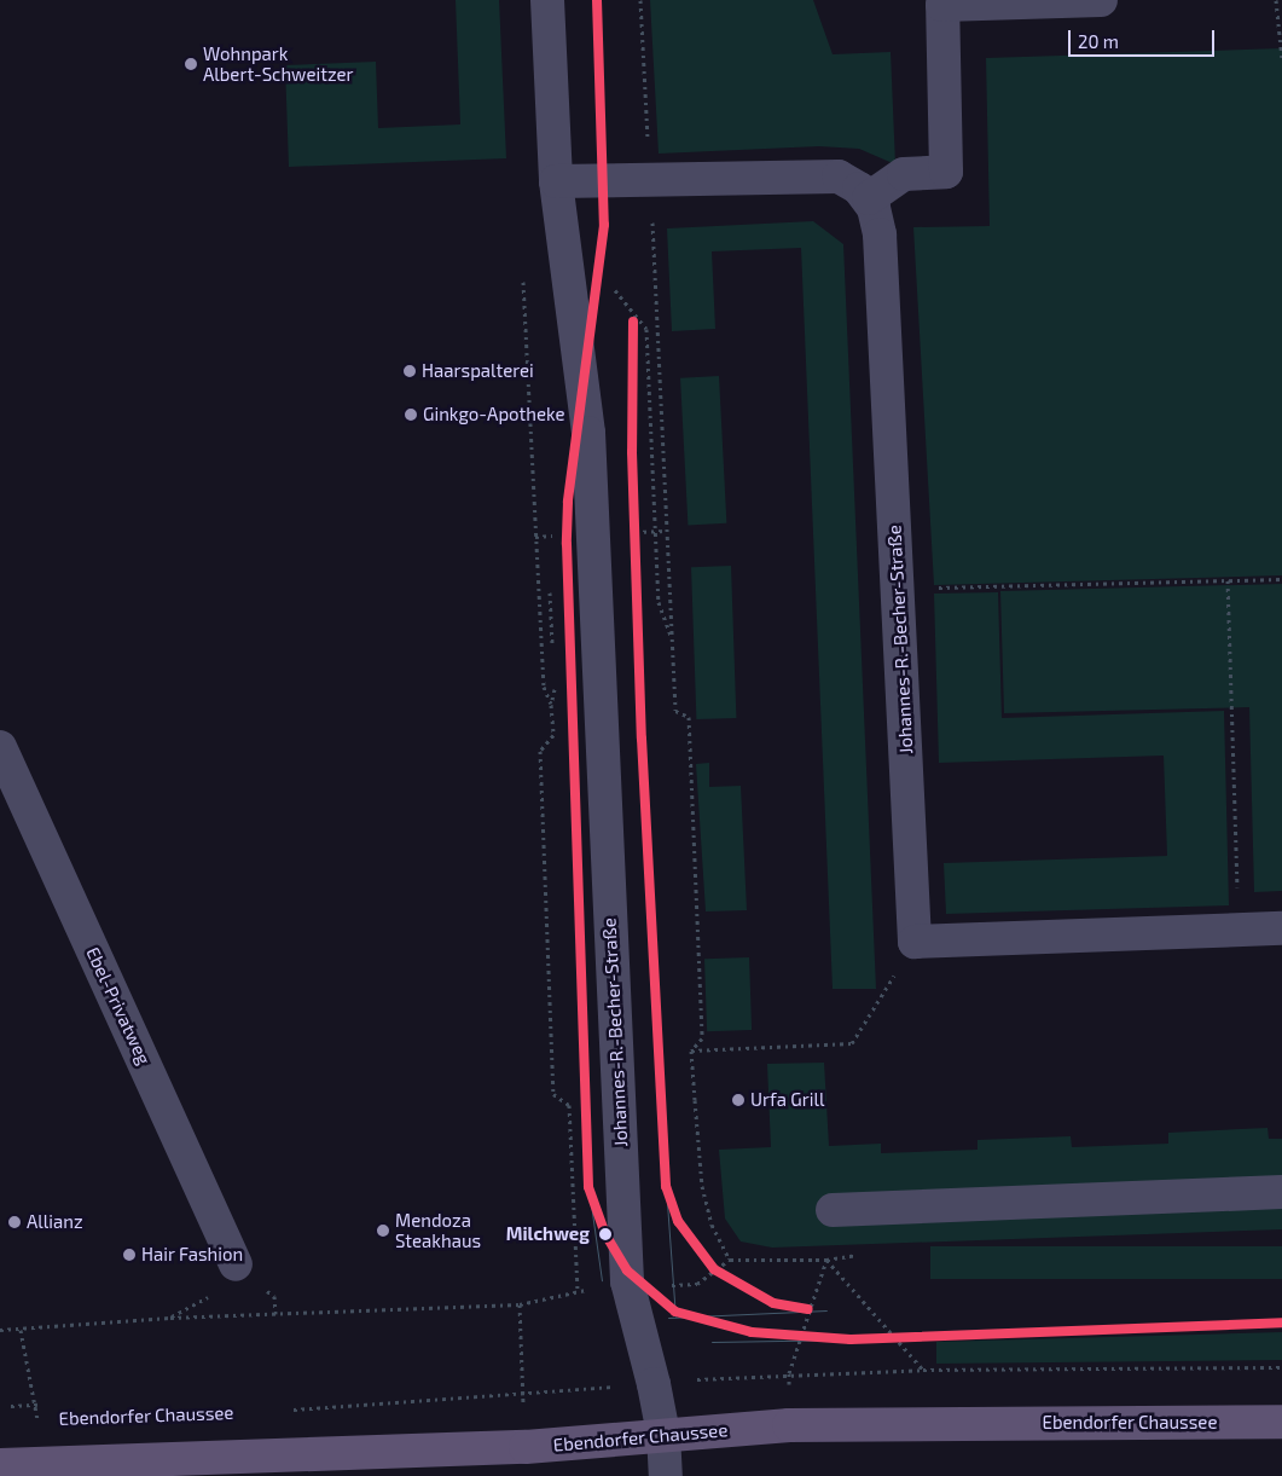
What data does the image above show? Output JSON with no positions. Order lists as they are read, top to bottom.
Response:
{
  "streets": {
    "main road": ["Ebendorfer Chaussee"],
    "street": ["Johannes-R.-Becher-Straße", "Ebel-Privatweg"]
  },
  "crossings": [
    ["Johannes-R.-Becher-Straße", "Ebendorfer Chaussee"]
  ],
  "places": [
    "Wohnpark Albert-Schweitzer",
    "Haarspalterei",
    "Ginkgo-Apotheke",
    "Urfa Grill",
    "Allianz",
    "Mendoza Steakhaus",
    "Milchweg",
    "Hair Fashion"
  ],
  "scale_bar": "20 m"
}
